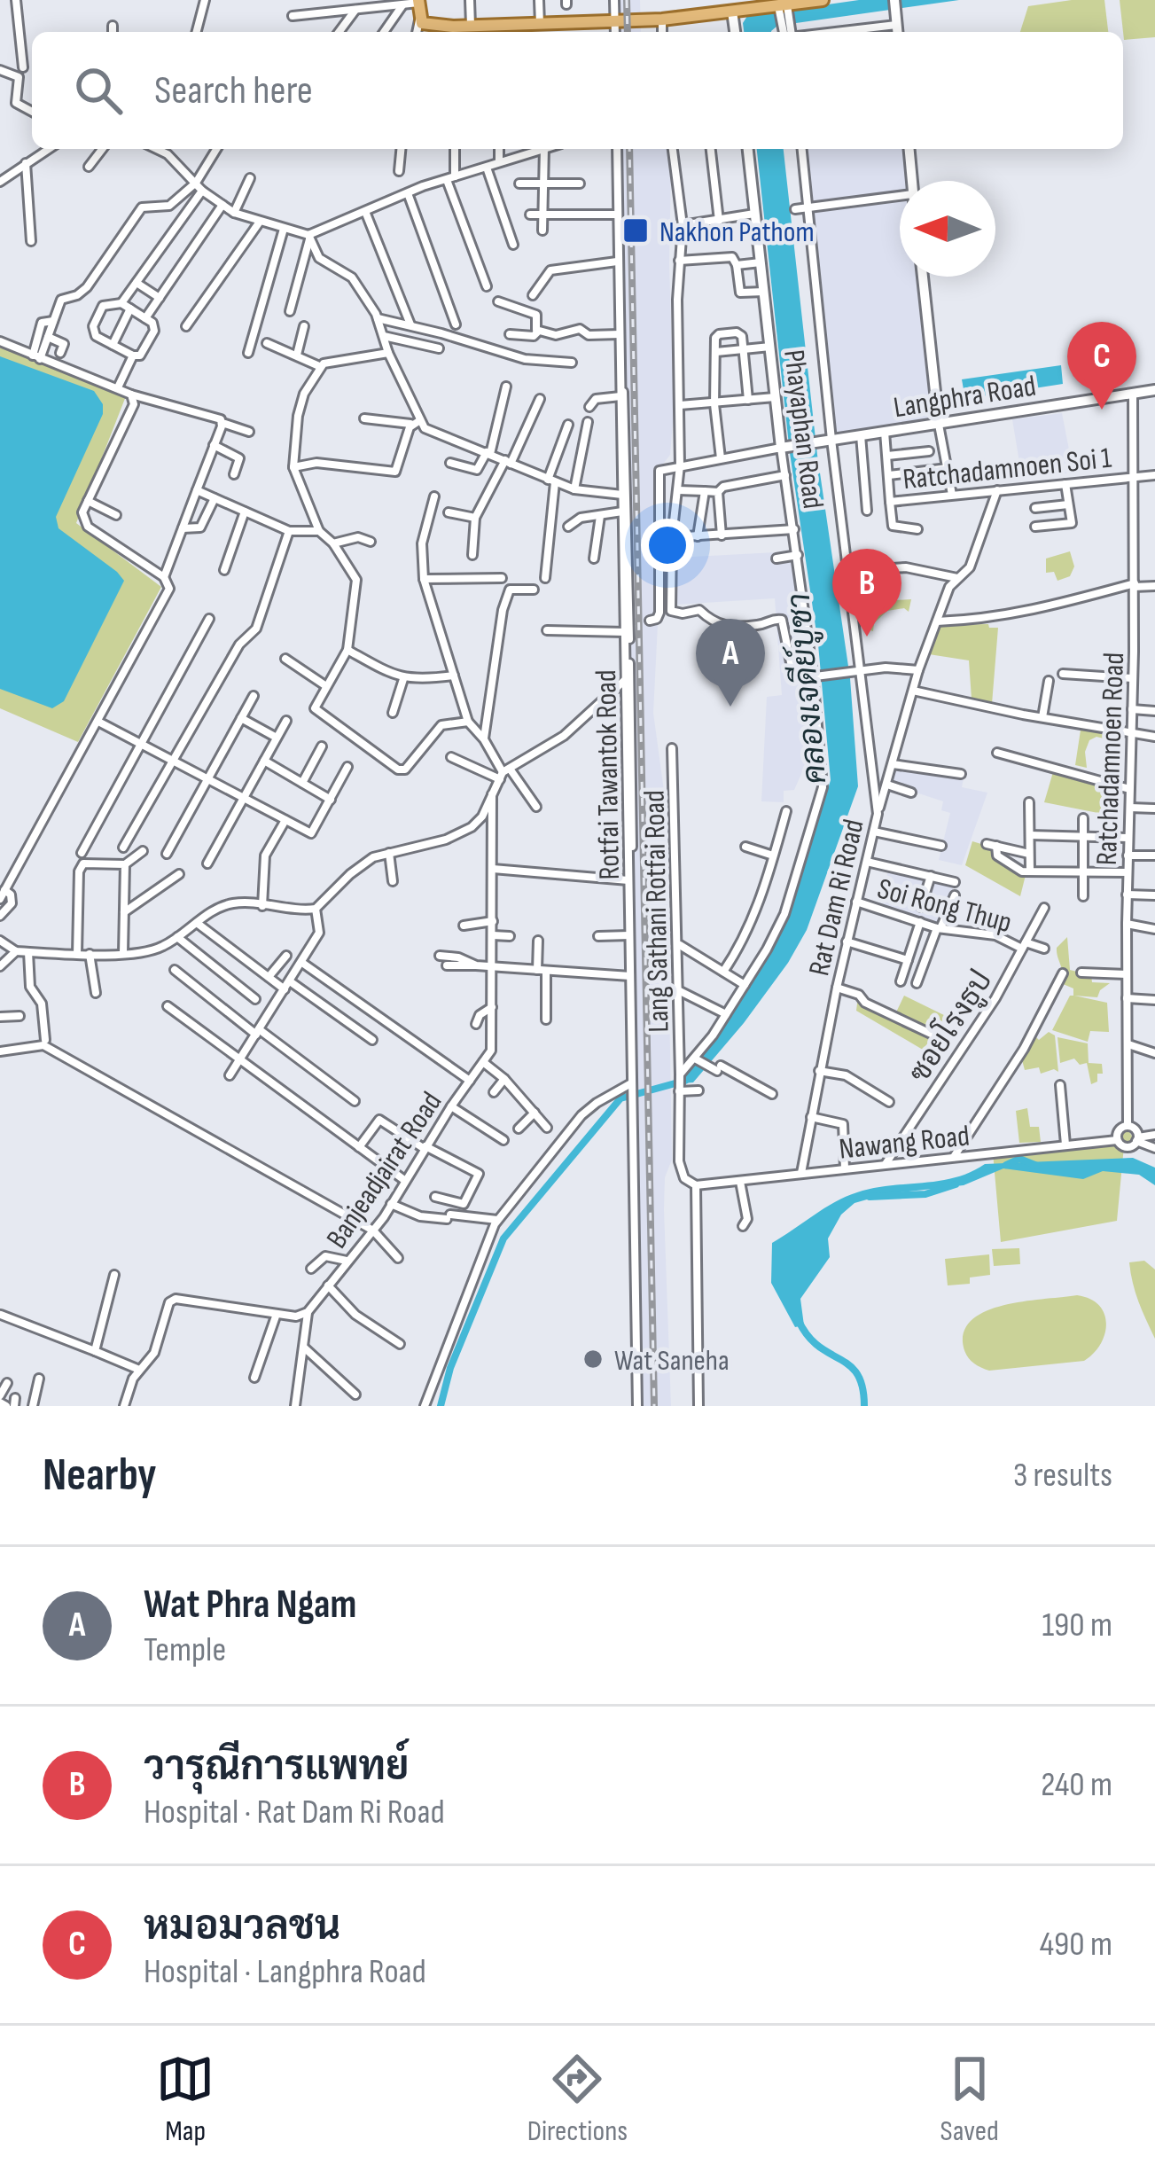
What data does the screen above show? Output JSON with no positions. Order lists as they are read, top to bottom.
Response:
{
  "streets": {
    "main road": ["Langphra Road", "Phayaphan Road"],
    "street": [
      "Ratchadamnoen Soi 1",
      "Ratchadamnoen Road",
      "Rotfai Tawantok Road",
      "Rat Dam Ri Road",
      "Soi Rong Thup",
      "Lang Sathani Rotfai Road",
      "ซอยโรงธูป",
      "Nawang Road",
      "Banjeadjairat Road"
    ]
  },
  "crossings": [
    ["Langphra Road", "Phayaphan Road"],
    ["Langphra Road", "Ratchadamnoen Soi 1"],
    ["Langphra Road", "Ratchadamnoen Road"],
    ["Langphra Road", "Rat Dam Ri Road"],
    ["Phayaphan Road", "Lang Sathani Rotfai Road"],
    ["Ratchadamnoen Soi 1", "Ratchadamnoen Road"],
    ["Ratchadamnoen Road", "Nawang Road"],
    ["Rat Dam Ri Road", "Soi Rong Thup"],
    ["Rat Dam Ri Road", "Nawang Road"],
    ["Soi Rong Thup", "ซอยโรงธูป"],
    ["ซอยโรงธูป", "Nawang Road"]
  ],
  "water": ["คลองเจดีย์บูชา"],
  "places": {
    "transit": ["Nakhon Pathom"],
    "other": ["Wat Saneha"]
  },
  "north": "left",
  "page": {
    "search": "Search here",
    "pins": ["C", "B", "A"],
    "heading": ["Nearby", "3 results"],
    "list": [
      {
        "mark": "A",
        "name": "Wat Phra Ngam",
        "note": "Temple",
        "value": "190 m"
      },
      {
        "mark": "B",
        "name": "วารุณีการแพทย์",
        "note": "Hospital · Rat Dam Ri Road",
        "value": "240 m"
      },
      {
        "mark": "C",
        "name": "หมอมวลชน",
        "note": "Hospital · Langphra Road",
        "value": "490 m"
      }
    ],
    "nav": ["Map", "Directions", "Saved"]
  }
}
